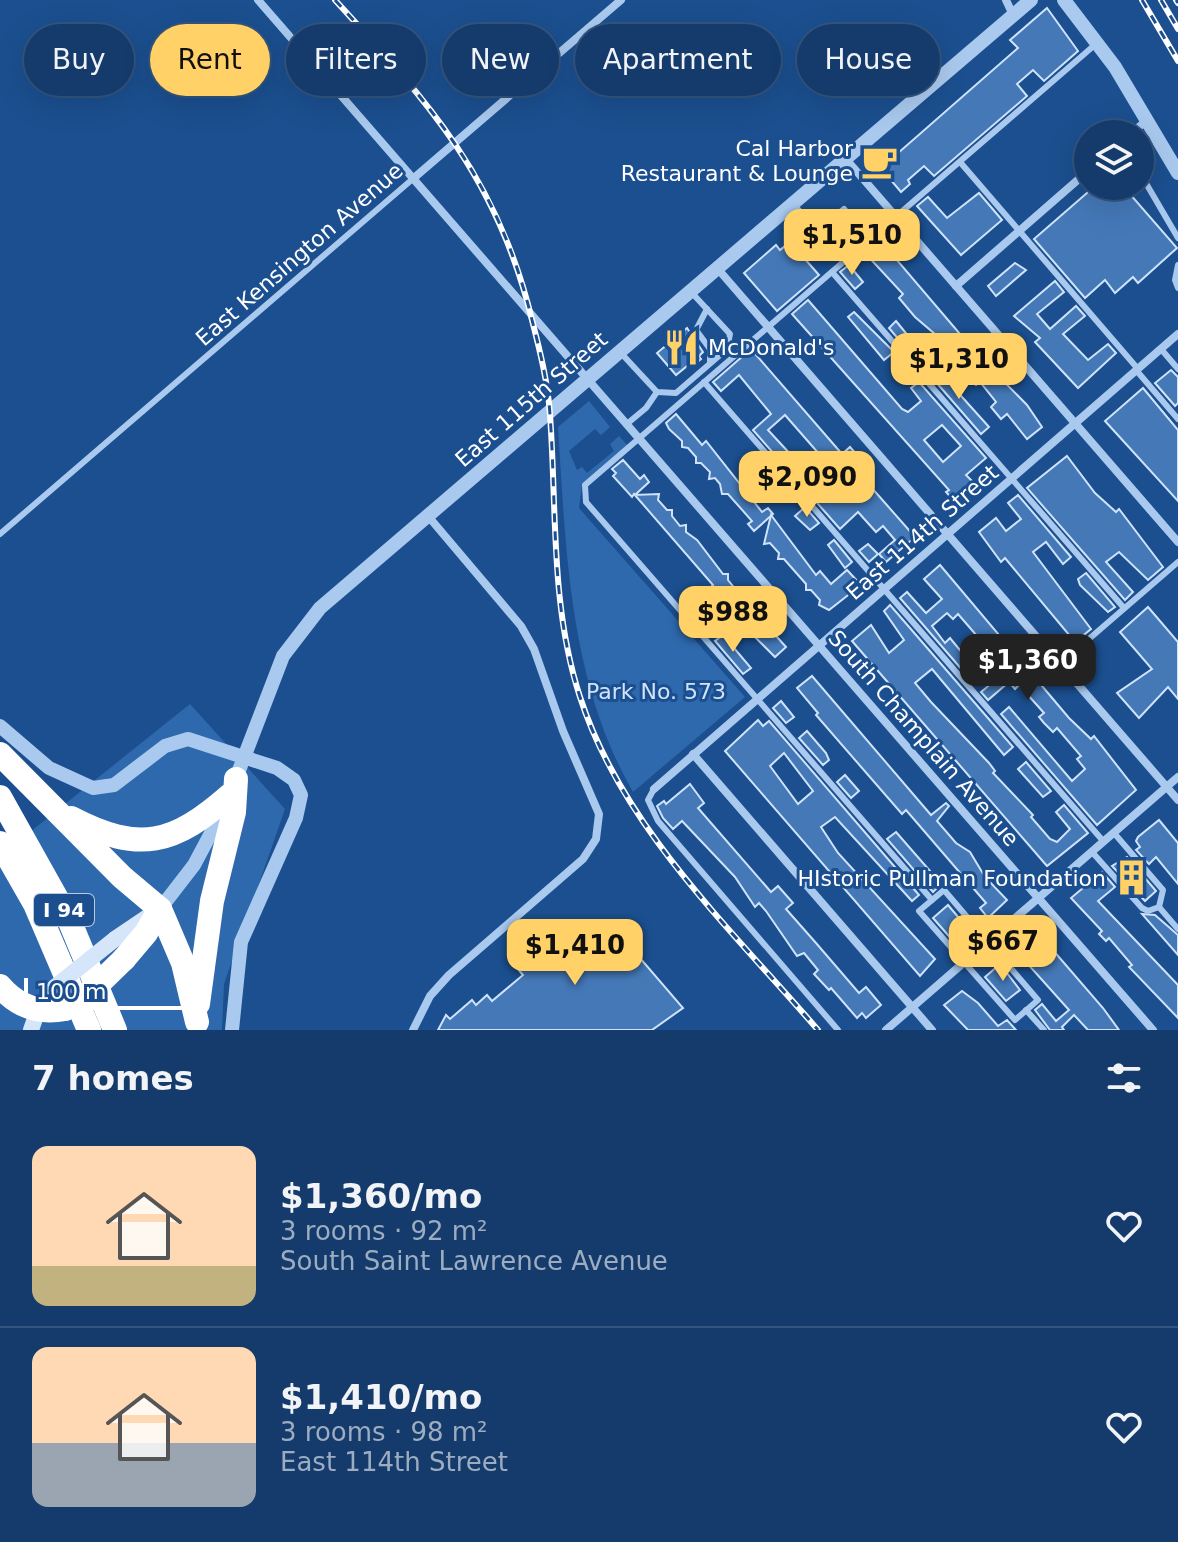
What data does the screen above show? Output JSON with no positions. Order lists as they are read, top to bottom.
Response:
{
  "streets": {
    "highway": ["I 94"],
    "street": [
      "East Kensington Avenue",
      "East 115th Street",
      "East 114th Street",
      "South Champlain Avenue"
    ]
  },
  "crossings": [
    ["East Kensington Avenue", "South Champlain Avenue"],
    ["East 115th Street", "South Champlain Avenue"],
    ["East 114th Street", "South Champlain Avenue"]
  ],
  "parks": ["Park No. 573"],
  "places": {
    "cafe": ["Cal Harbor Restaurant & Lounge"],
    "restaurant": ["McDonald's"],
    "building": ["HIstoric Pullman Foundation"]
  },
  "scale_bar": "100 m",
  "page": {
    "chip": [
      "Buy",
      "Rent",
      "Filters",
      "New",
      "Apartment",
      "House"
    ],
    "price": [
      "$1,510",
      "$1,310",
      "$2,090",
      "$988",
      "$1,360",
      "$667",
      "$1,410"
    ],
    "scale": "100 m",
    "heading": "7 homes",
    "list": [
      {
        "name": "$1,360/mo",
        "note": "3 rooms · 92 m² · South Saint Lawrence Avenue"
      },
      {
        "name": "$1,410/mo",
        "note": "3 rooms · 98 m² · East 114th Street"
      }
    ]
  }
}
